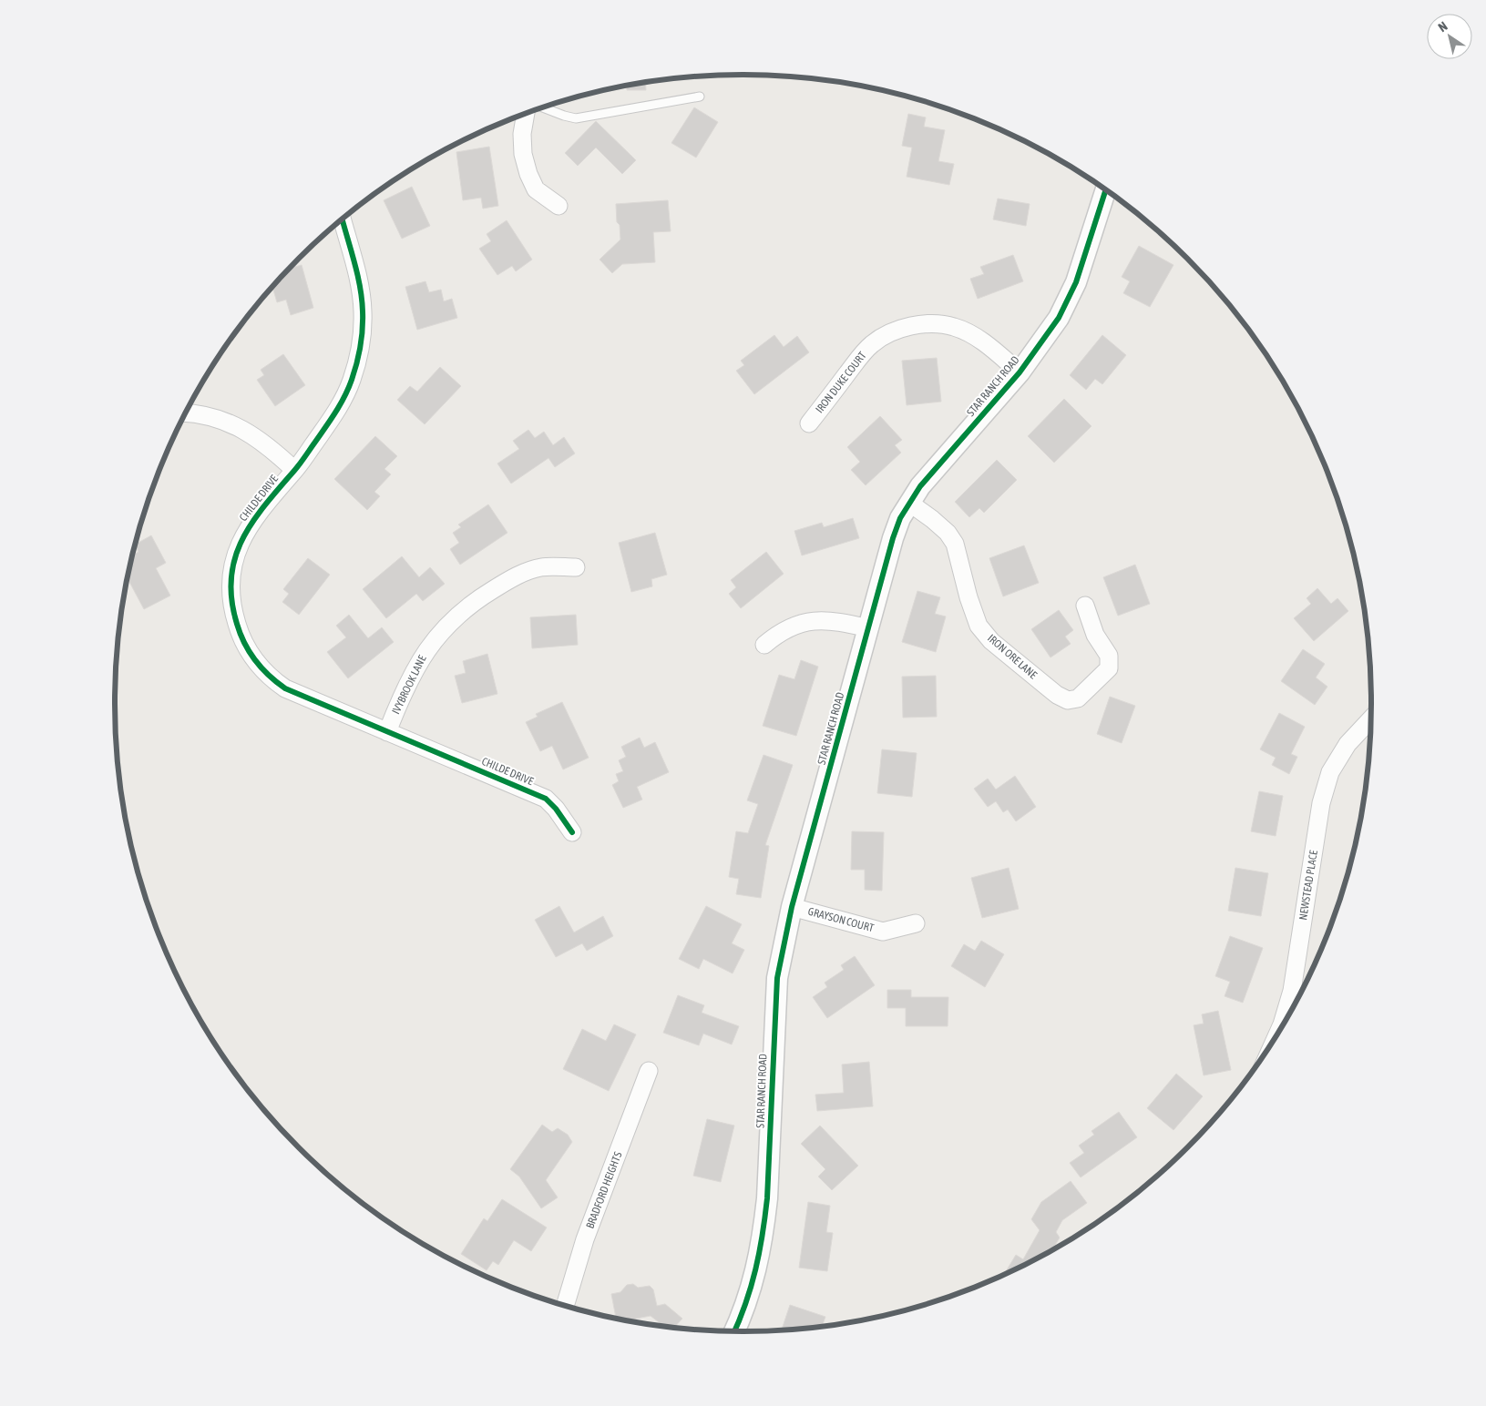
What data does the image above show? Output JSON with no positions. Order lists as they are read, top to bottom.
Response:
{
  "streets": {
    "street": [
      "IRON DUKE COURT",
      "STAR RANCH ROAD",
      "CHILDE DRIVE",
      "IRON ORE LANE",
      "IVYBROOK LANE",
      "NEWSTEAD PLACE",
      "GRAYSON COURT",
      "BRADFORD HEIGHTS"
    ]
  },
  "crossings": [
    ["IRON DUKE COURT", "STAR RANCH ROAD"],
    ["STAR RANCH ROAD", "IRON ORE LANE"],
    ["STAR RANCH ROAD", "GRAYSON COURT"],
    ["CHILDE DRIVE", "IVYBROOK LANE"]
  ],
  "north": "top left"
}
